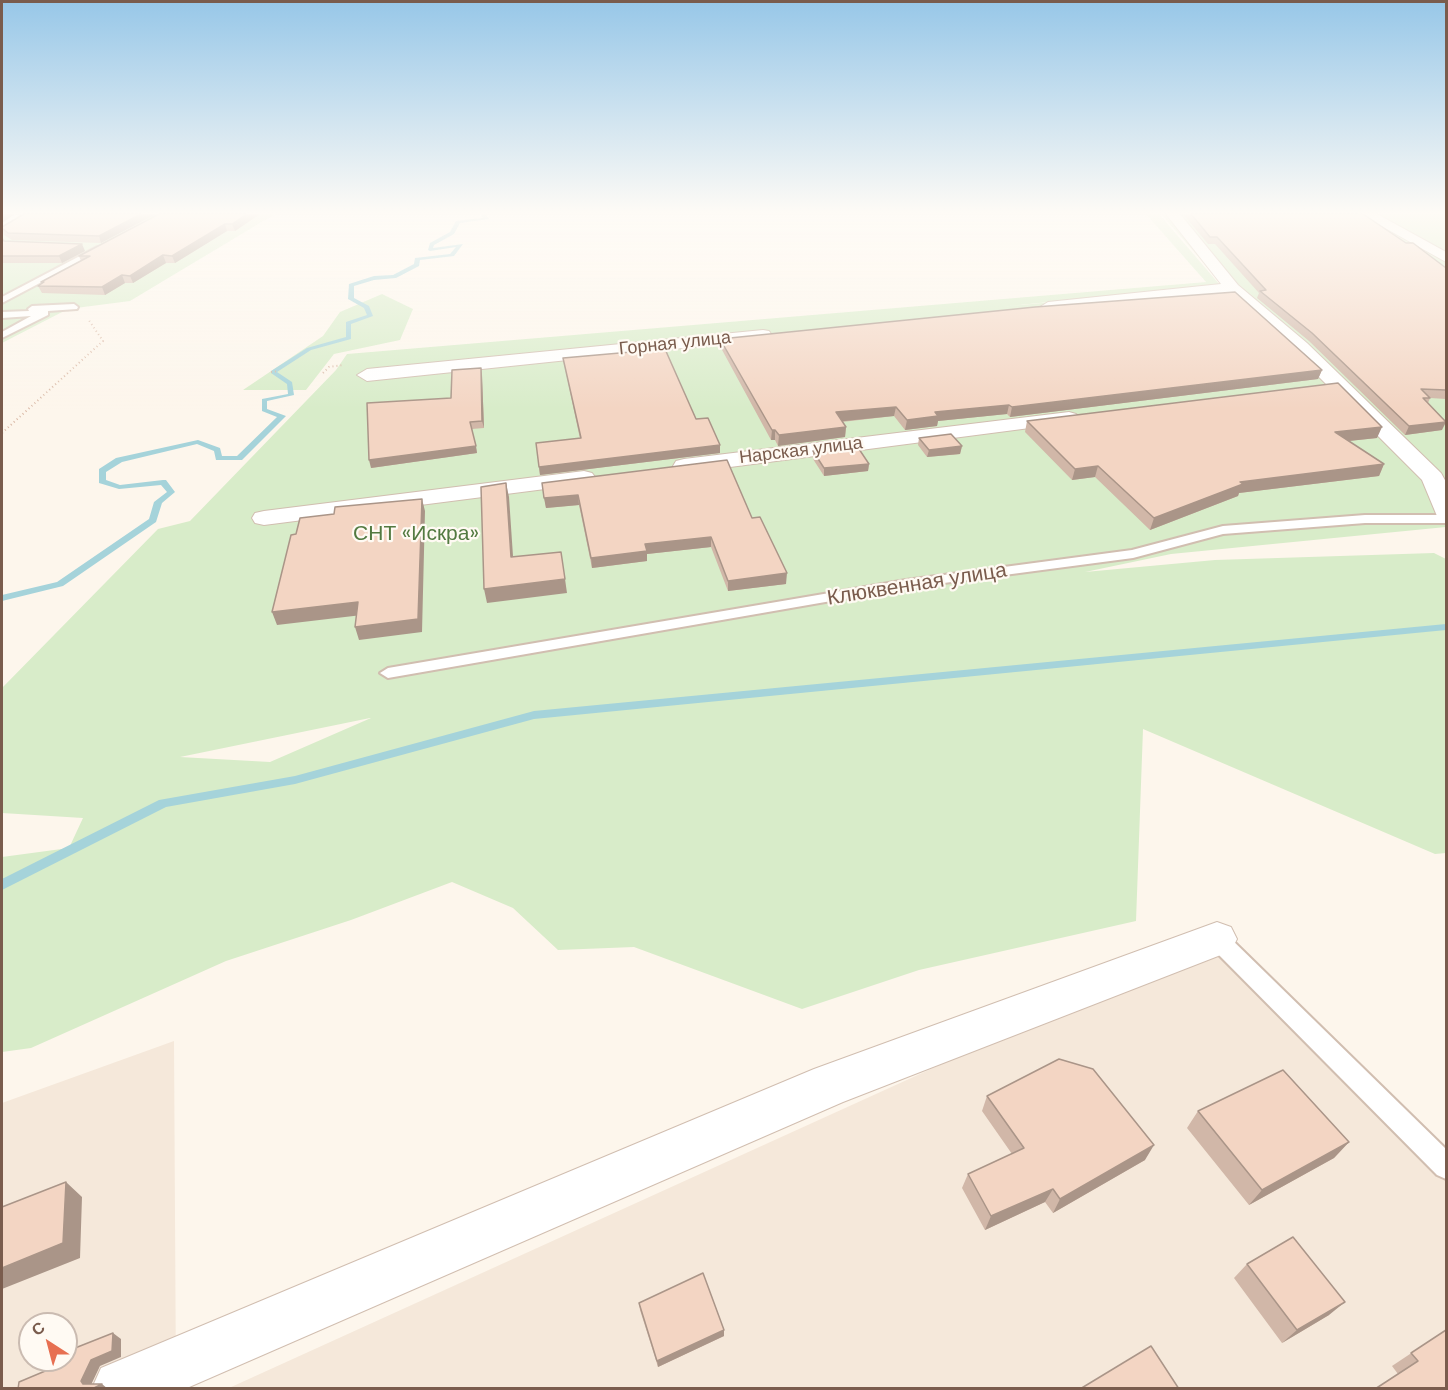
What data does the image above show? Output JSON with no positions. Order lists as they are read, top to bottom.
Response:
{
  "streets": {
    "street": ["Горная улица", "Нарская улица"],
    "lane": ["Клюквенная улица"]
  },
  "parks": ["СНТ «Искра»"],
  "north": "top left"
}
